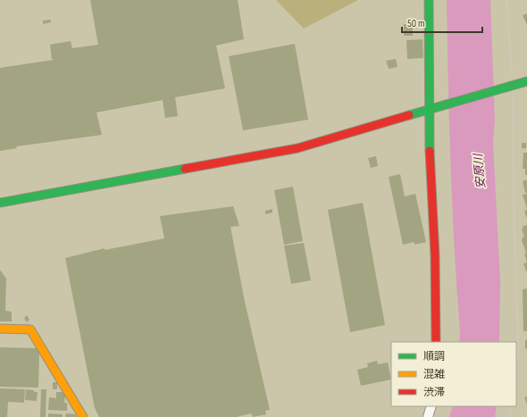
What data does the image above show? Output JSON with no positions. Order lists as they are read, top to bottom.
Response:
{
  "water": ["安原川"],
  "legend": ["順調", "混雑", "渋滞"],
  "scale_bar": "50 m"
}
